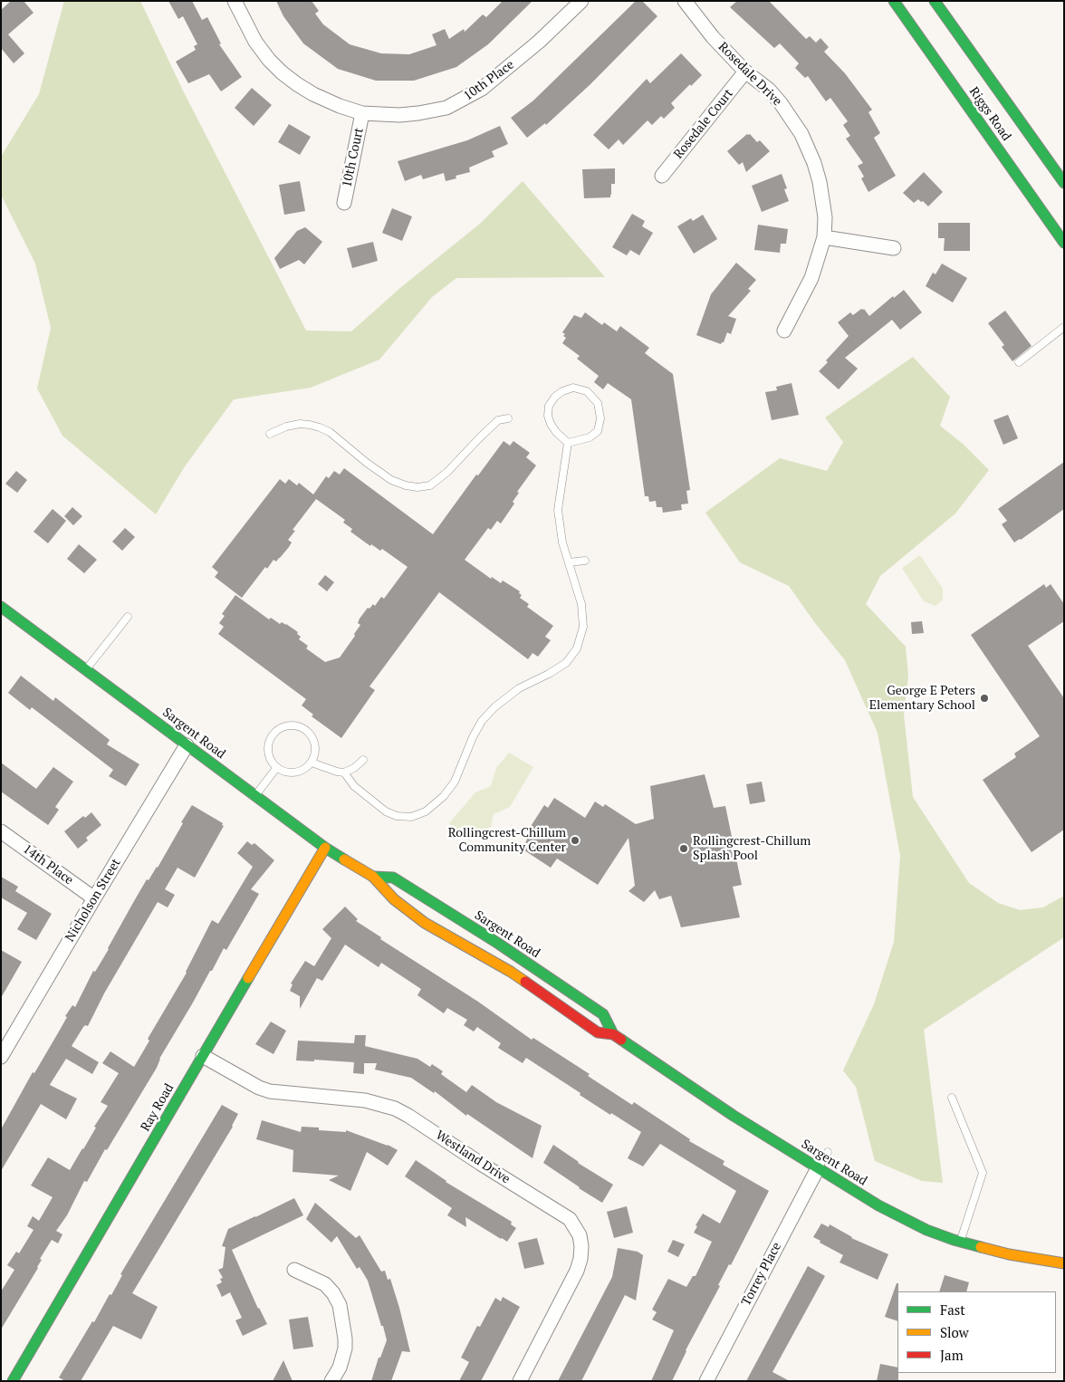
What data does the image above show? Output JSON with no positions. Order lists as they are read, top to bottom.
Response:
{
  "streets": {
    "main road": ["Riggs Road", "Sargent Road", "Ray Road"],
    "street": [
      "Rosedale Drive",
      "10th Place",
      "Rosedale Court",
      "10th Court",
      "14th Place",
      "Nicholson Street",
      "Westland Drive",
      "Torrey Place"
    ]
  },
  "crossings": [
    ["Rosedale Drive", "Rosedale Court"],
    ["10th Place", "10th Court"],
    ["Sargent Road", "Nicholson Street"],
    ["Sargent Road", "Ray Road"],
    ["Sargent Road", "Torrey Place"],
    ["14th Place", "Nicholson Street"],
    ["Ray Road", "Westland Drive"]
  ],
  "places": ["George E Peters Elementary School", "Rollingcrest-Chillum Community Center", "Rollingcrest-Chillum Splash Pool"],
  "legend": ["Fast", "Slow", "Jam"]
}
